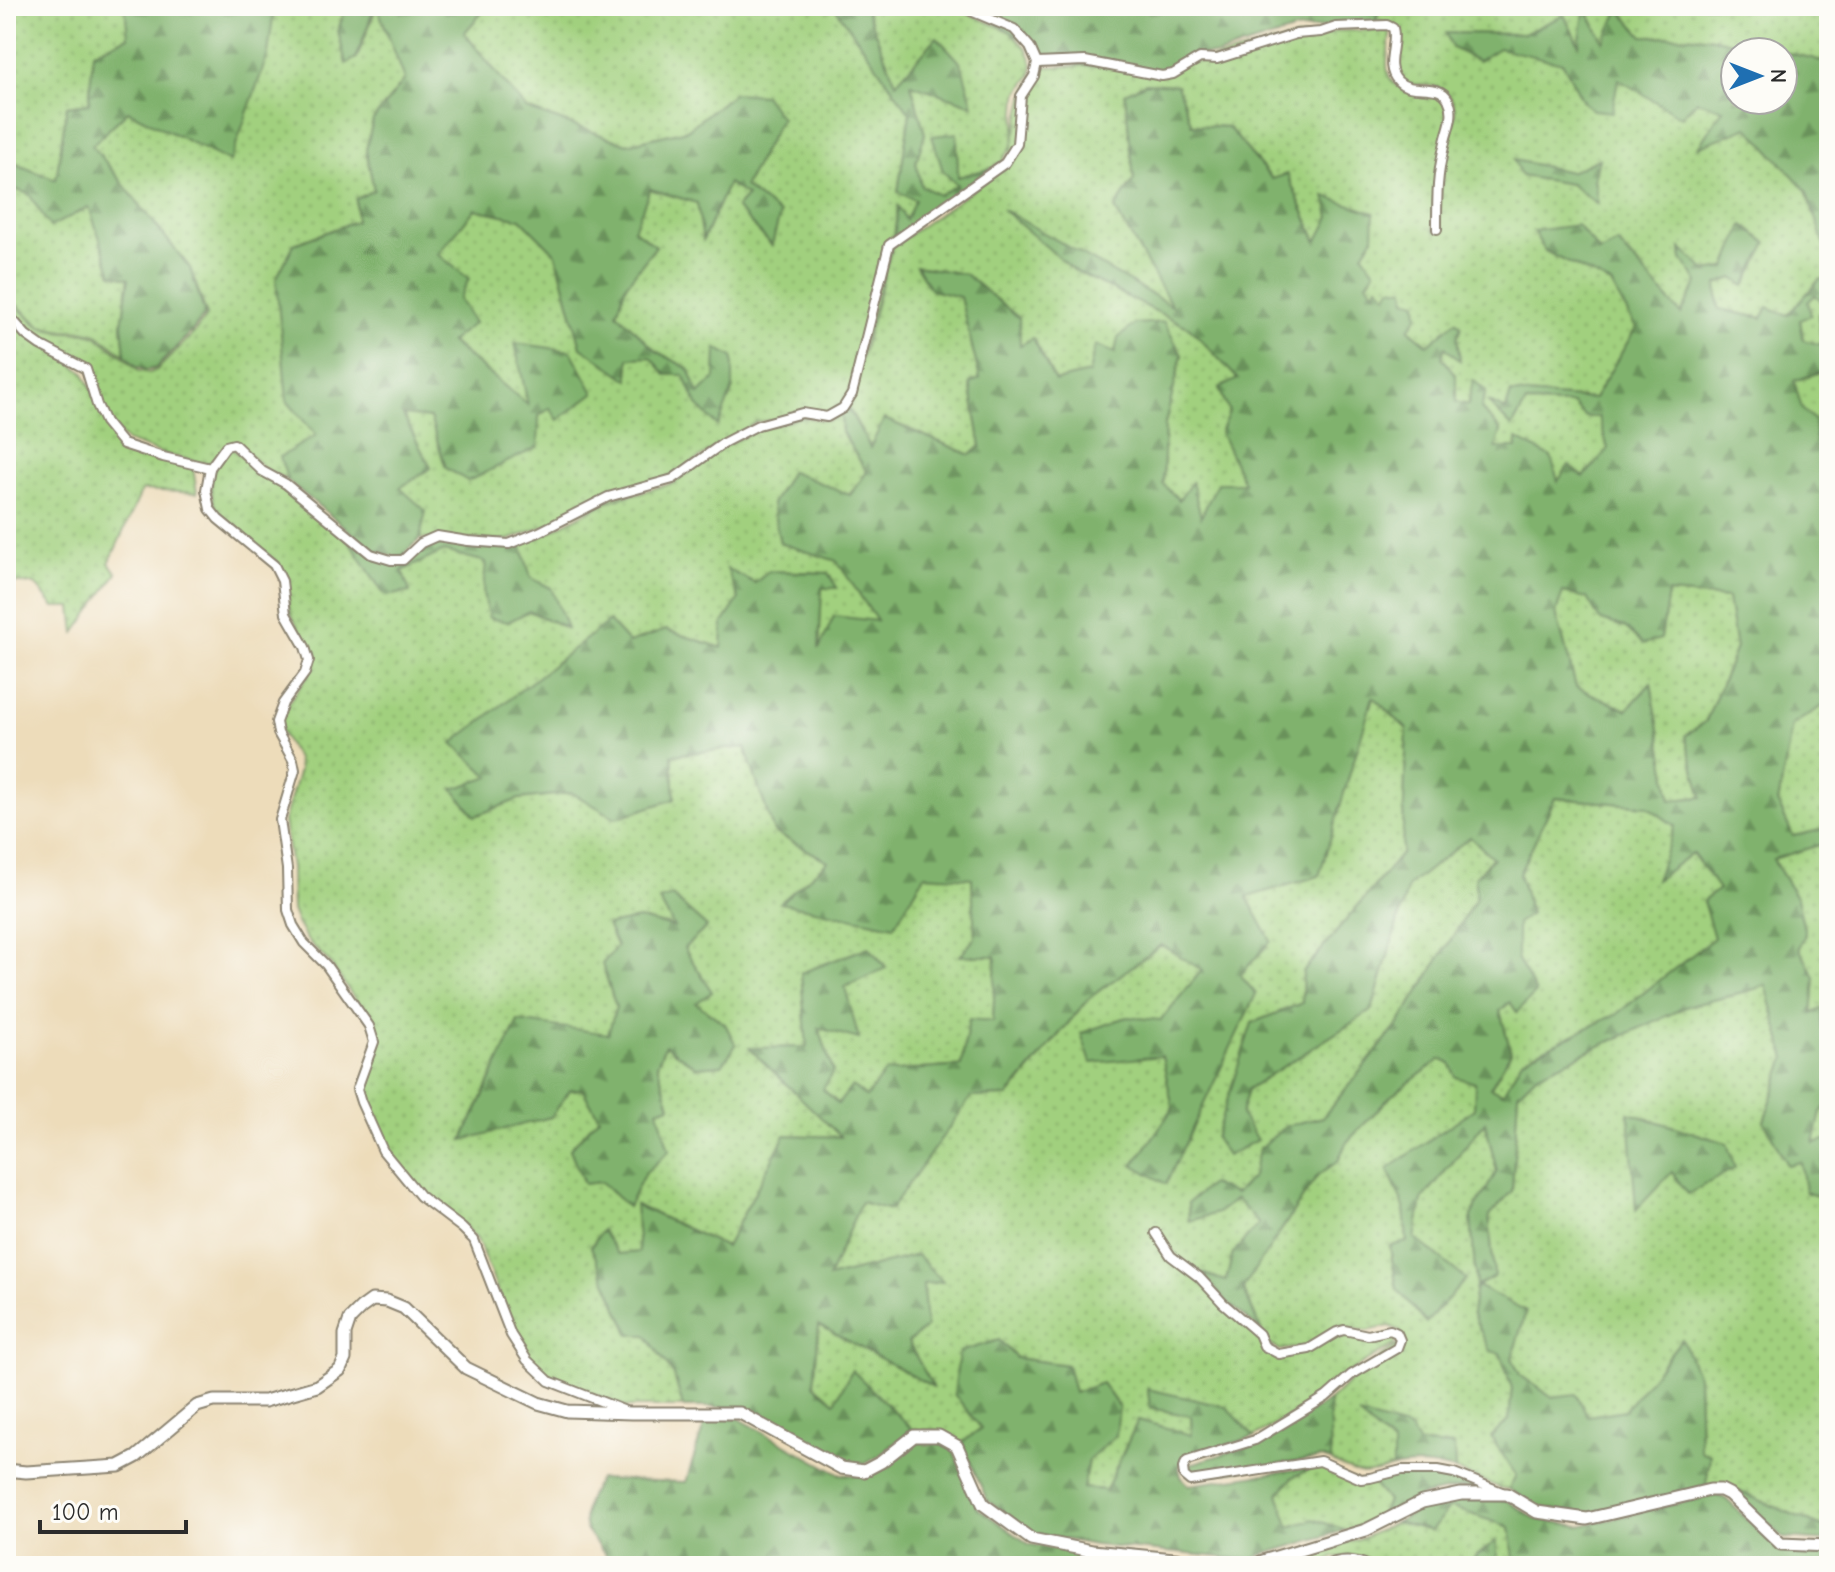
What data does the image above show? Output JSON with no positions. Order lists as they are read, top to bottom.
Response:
{
  "scale_bar": "100 m",
  "north": "right"
}
